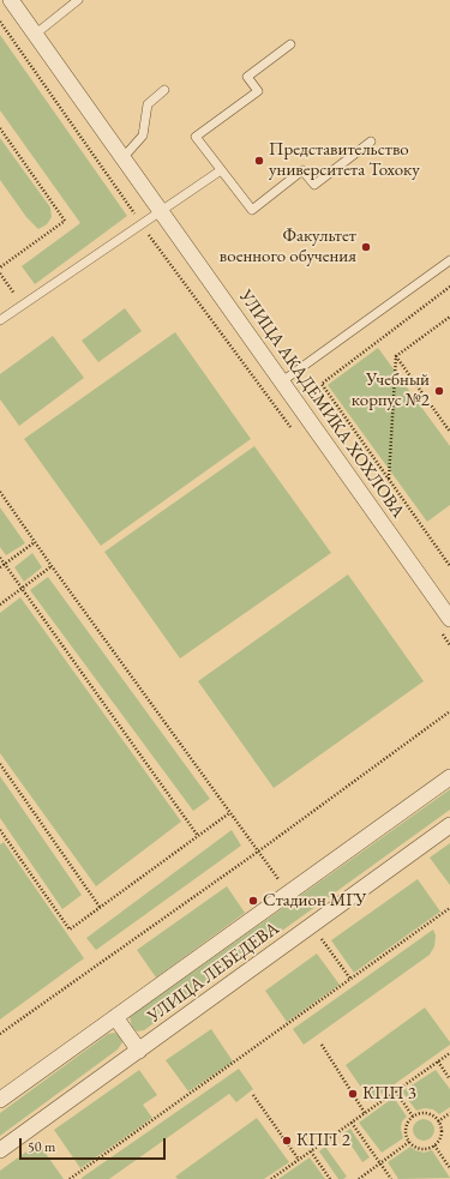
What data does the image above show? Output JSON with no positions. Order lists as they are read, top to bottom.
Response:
{
  "streets": {
    "street": ["УЛИЦА АКАДЕМИКА ХОХЛОВА", "УЛИЦА ЛЕБЕДЕВА"]
  },
  "places": [
    "Представительство университета Тохоку",
    "Факультет военного обучения",
    "Учебный корпус №2",
    "Стадион МГУ",
    "КПП 3",
    "КПП 2"
  ],
  "scale_bar": "50 m"
}
